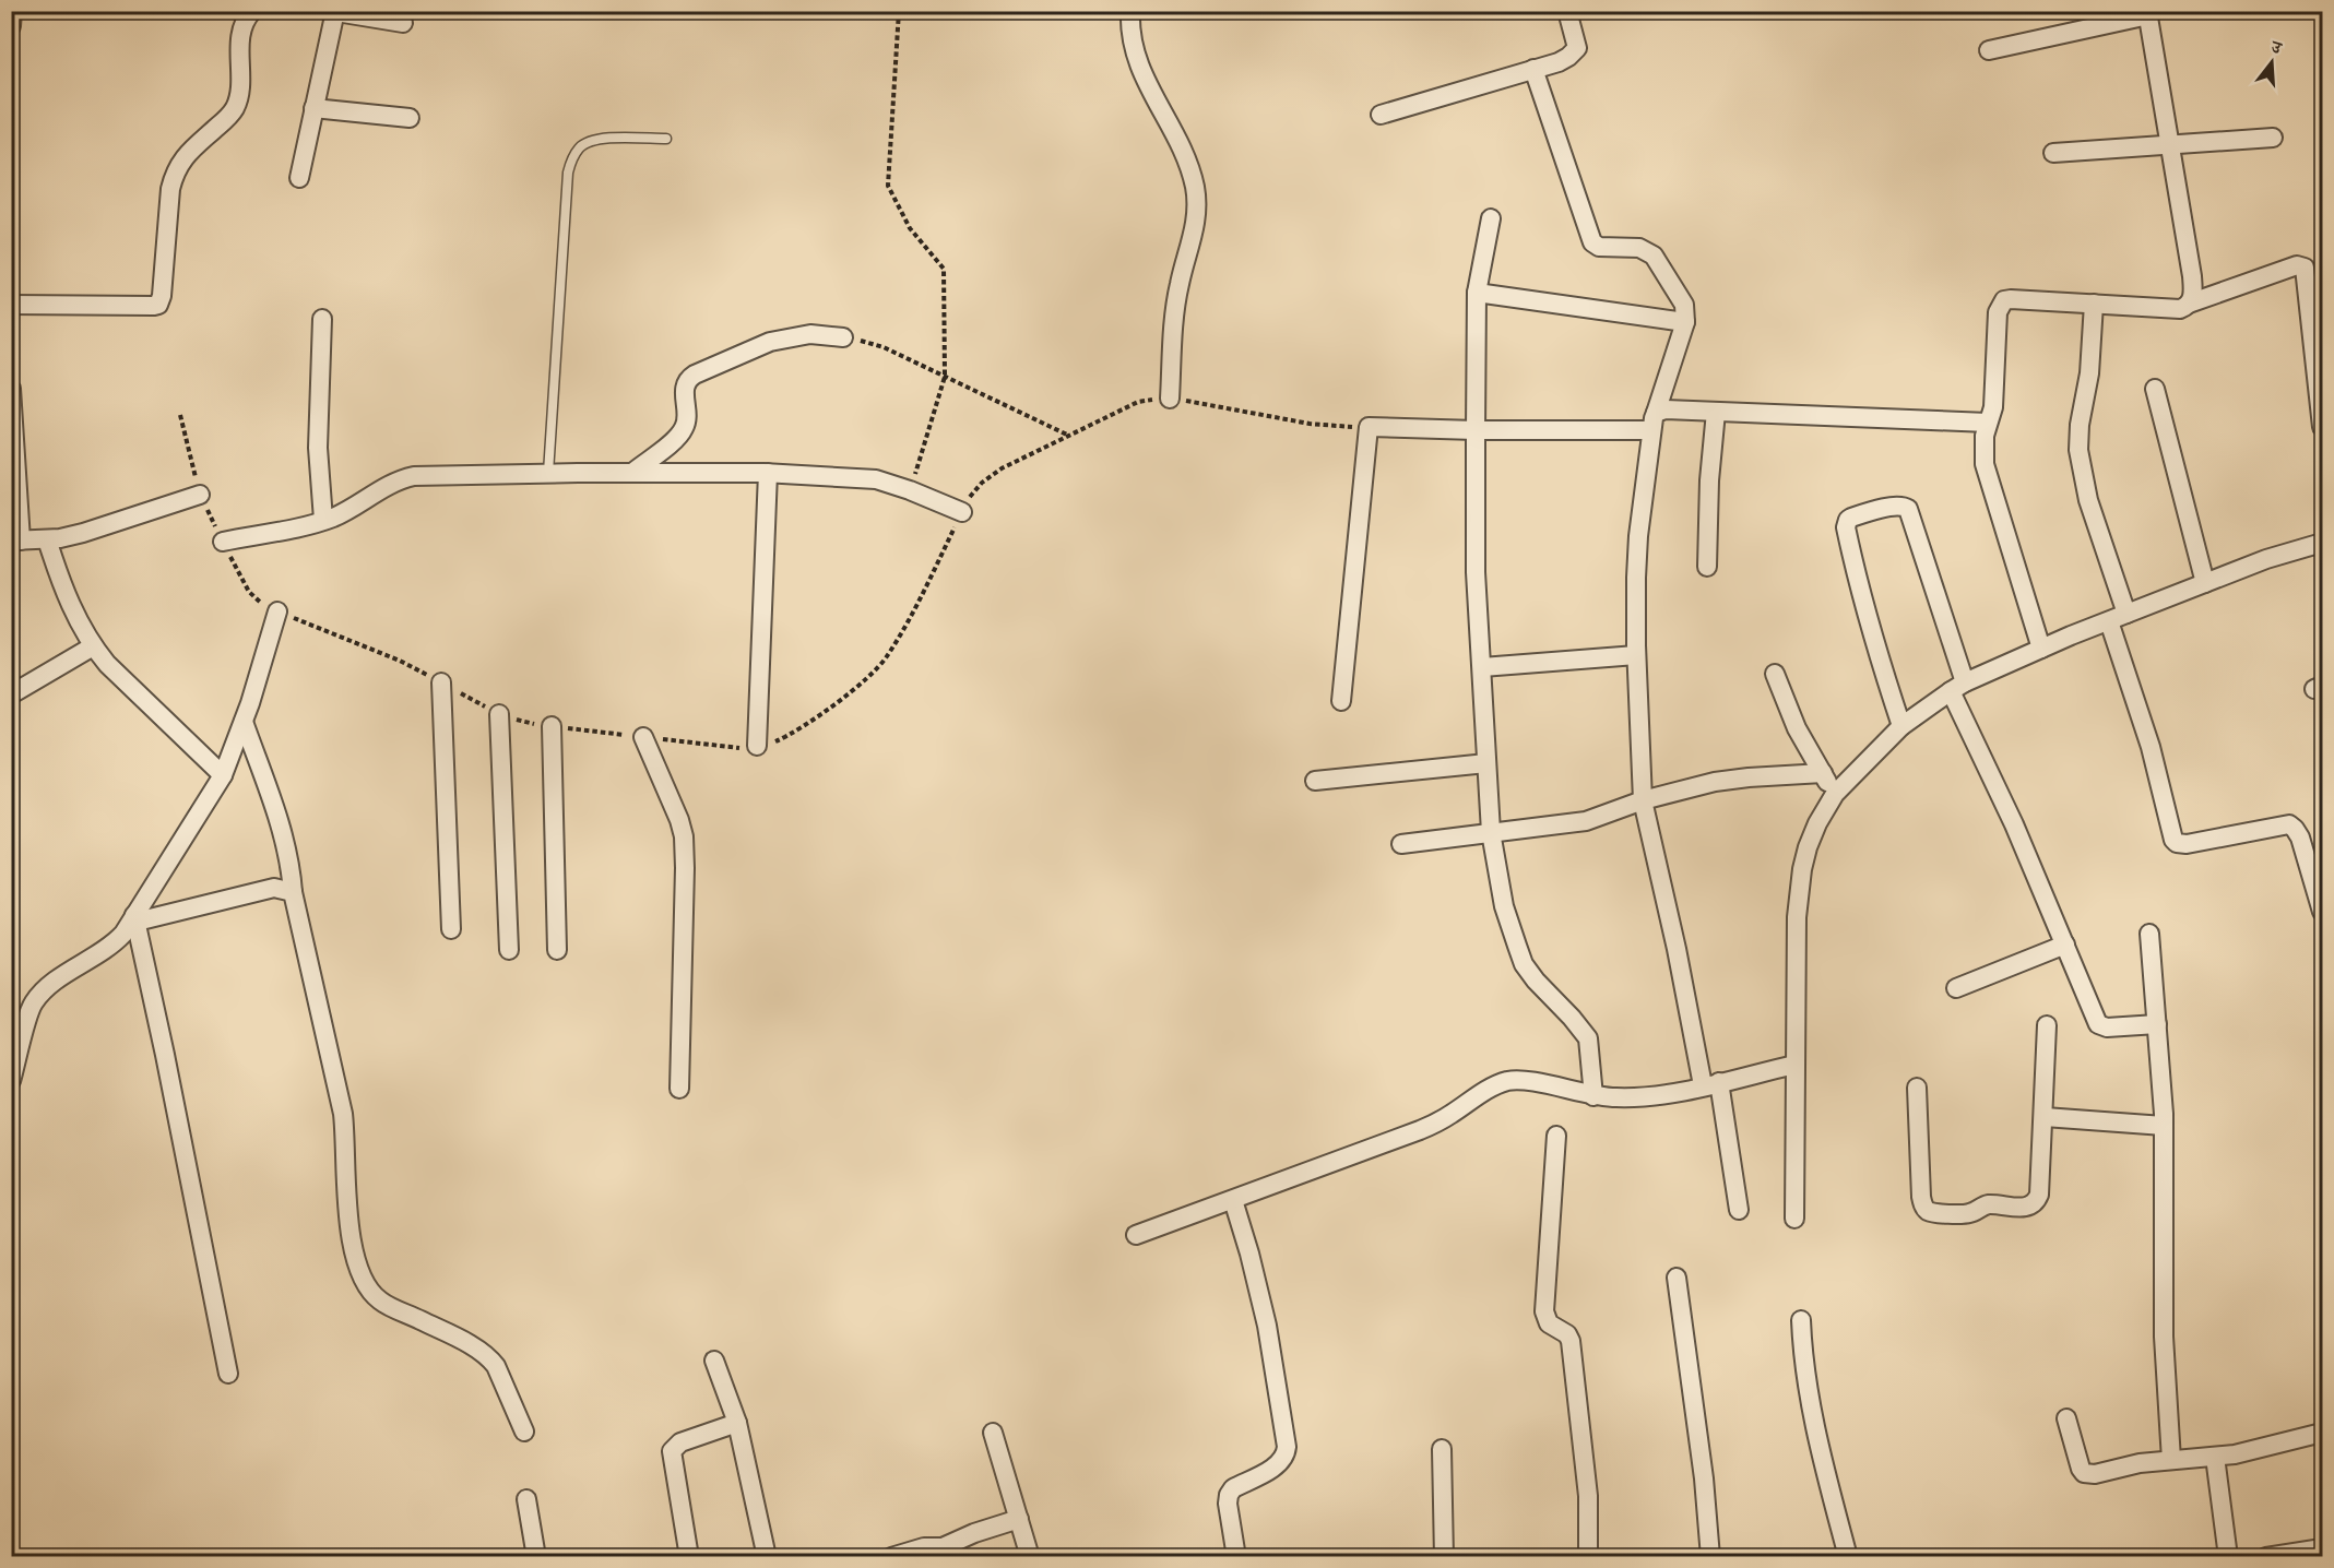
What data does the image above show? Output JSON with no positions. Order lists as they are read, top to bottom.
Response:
{
  "north": "top"
}
